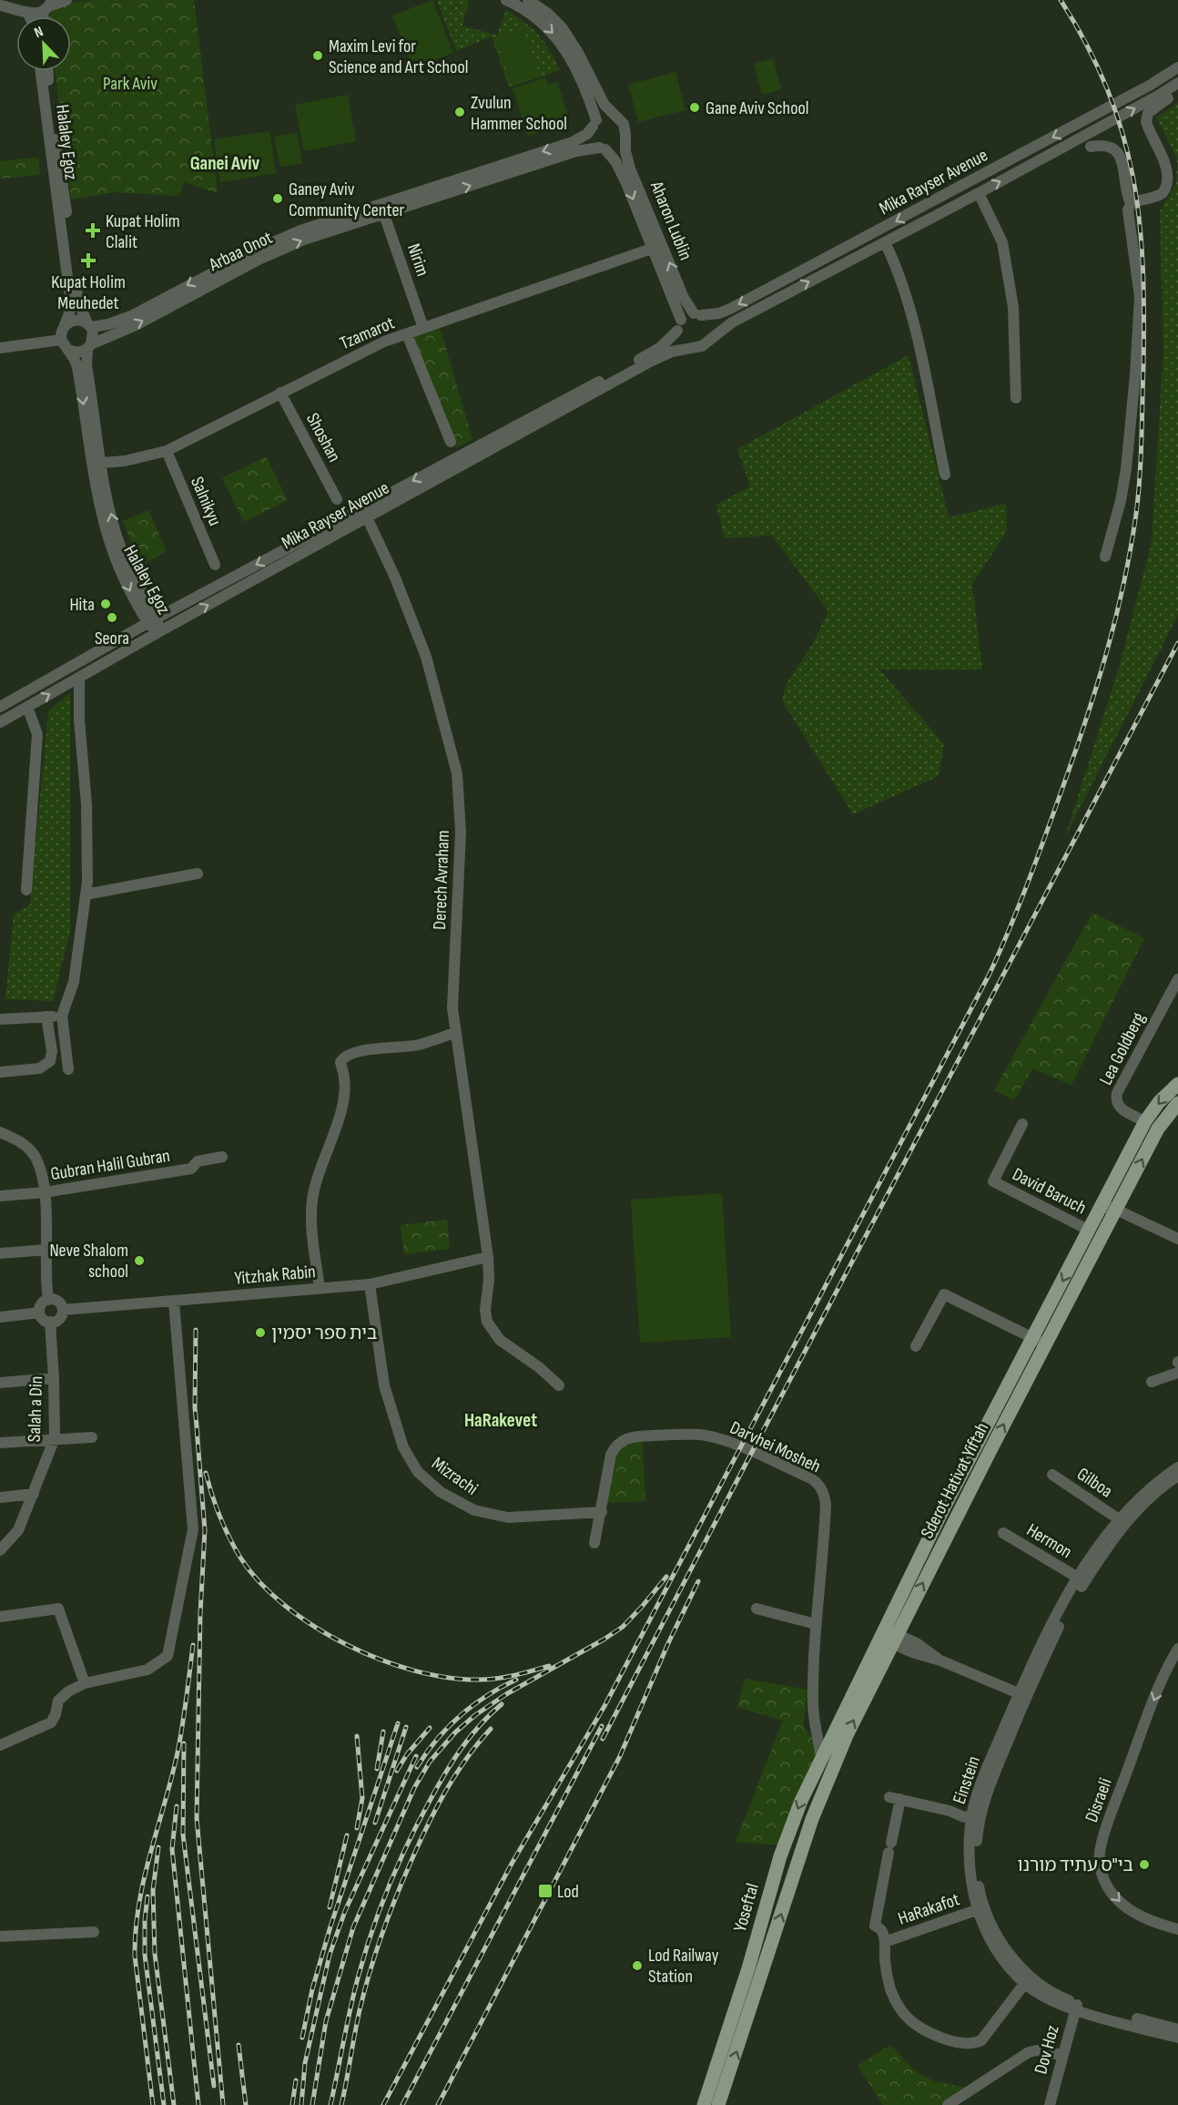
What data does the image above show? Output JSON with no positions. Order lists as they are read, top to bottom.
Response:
{
  "streets": {
    "main road": ["Sderot Hativat Yiftah", "Yoseftal"],
    "street": [
      "Halaley Egoz",
      "Mika Rayser Avenue",
      "Aharon Lublin",
      "Arbaa Onot",
      "Nirim",
      "Tzamarot",
      "Shoshan",
      "Salnikyu",
      "Derech Avraham",
      "Lea Goldberg",
      "Gubran Halil Gubran",
      "David Baruch",
      "Yitzhak Rabin",
      "Salah a Din",
      "Darvhei Mosheh",
      "Mizrachi",
      "Gilboa",
      "Hermon",
      "Einstein",
      "Disraeli",
      "HaRakafot",
      "Dov Hoz"
    ]
  },
  "crossings": [
    ["Halaley Egoz", "Mika Rayser Avenue"],
    ["Halaley Egoz", "Arbaa Onot"],
    ["Halaley Egoz", "Tzamarot"],
    ["Mika Rayser Avenue", "Aharon Lublin"],
    ["Mika Rayser Avenue", "Derech Avraham"],
    ["Aharon Lublin", "Arbaa Onot"],
    ["Aharon Lublin", "Tzamarot"],
    ["Arbaa Onot", "Nirim"],
    ["Nirim", "Tzamarot"],
    ["Tzamarot", "Shoshan"],
    ["Tzamarot", "Salnikyu"],
    ["Derech Avraham", "Yitzhak Rabin"],
    ["Lea Goldberg", "Sderot Hativat Yiftah"],
    ["David Baruch", "Sderot Hativat Yiftah"],
    ["Yitzhak Rabin", "Salah a Din"],
    ["Yitzhak Rabin", "Mizrachi"],
    ["Darvhei Mosheh", "Mizrachi"],
    ["Darvhei Mosheh", "Yoseftal"],
    ["Sderot Hativat Yiftah", "Yoseftal"],
    ["Gilboa", "Einstein"],
    ["Hermon", "Einstein"],
    ["Einstein", "HaRakafot"],
    ["Einstein", "Dov Hoz"]
  ],
  "one_way": ["Disraeli"],
  "districts": ["Ganei Aviv", "HaRakevet"],
  "parks": ["Park Aviv"],
  "places": {
    "other": [
      "Maxim Levi for Science and Art School",
      "Gane Aviv School",
      "Zvulun Hammer School",
      "Ganey Aviv Community Center",
      "Hita",
      "Seora",
      "Neve Shalom school",
      "בית ספר יסמין",
      "בי\"ס עתיד מורנו",
      "Lod Railway Station"
    ],
    "health": ["Kupat Holim Clalit", "Kupat Holim Meuhedet"],
    "transit": ["Lod"]
  },
  "north": "top left"
}
